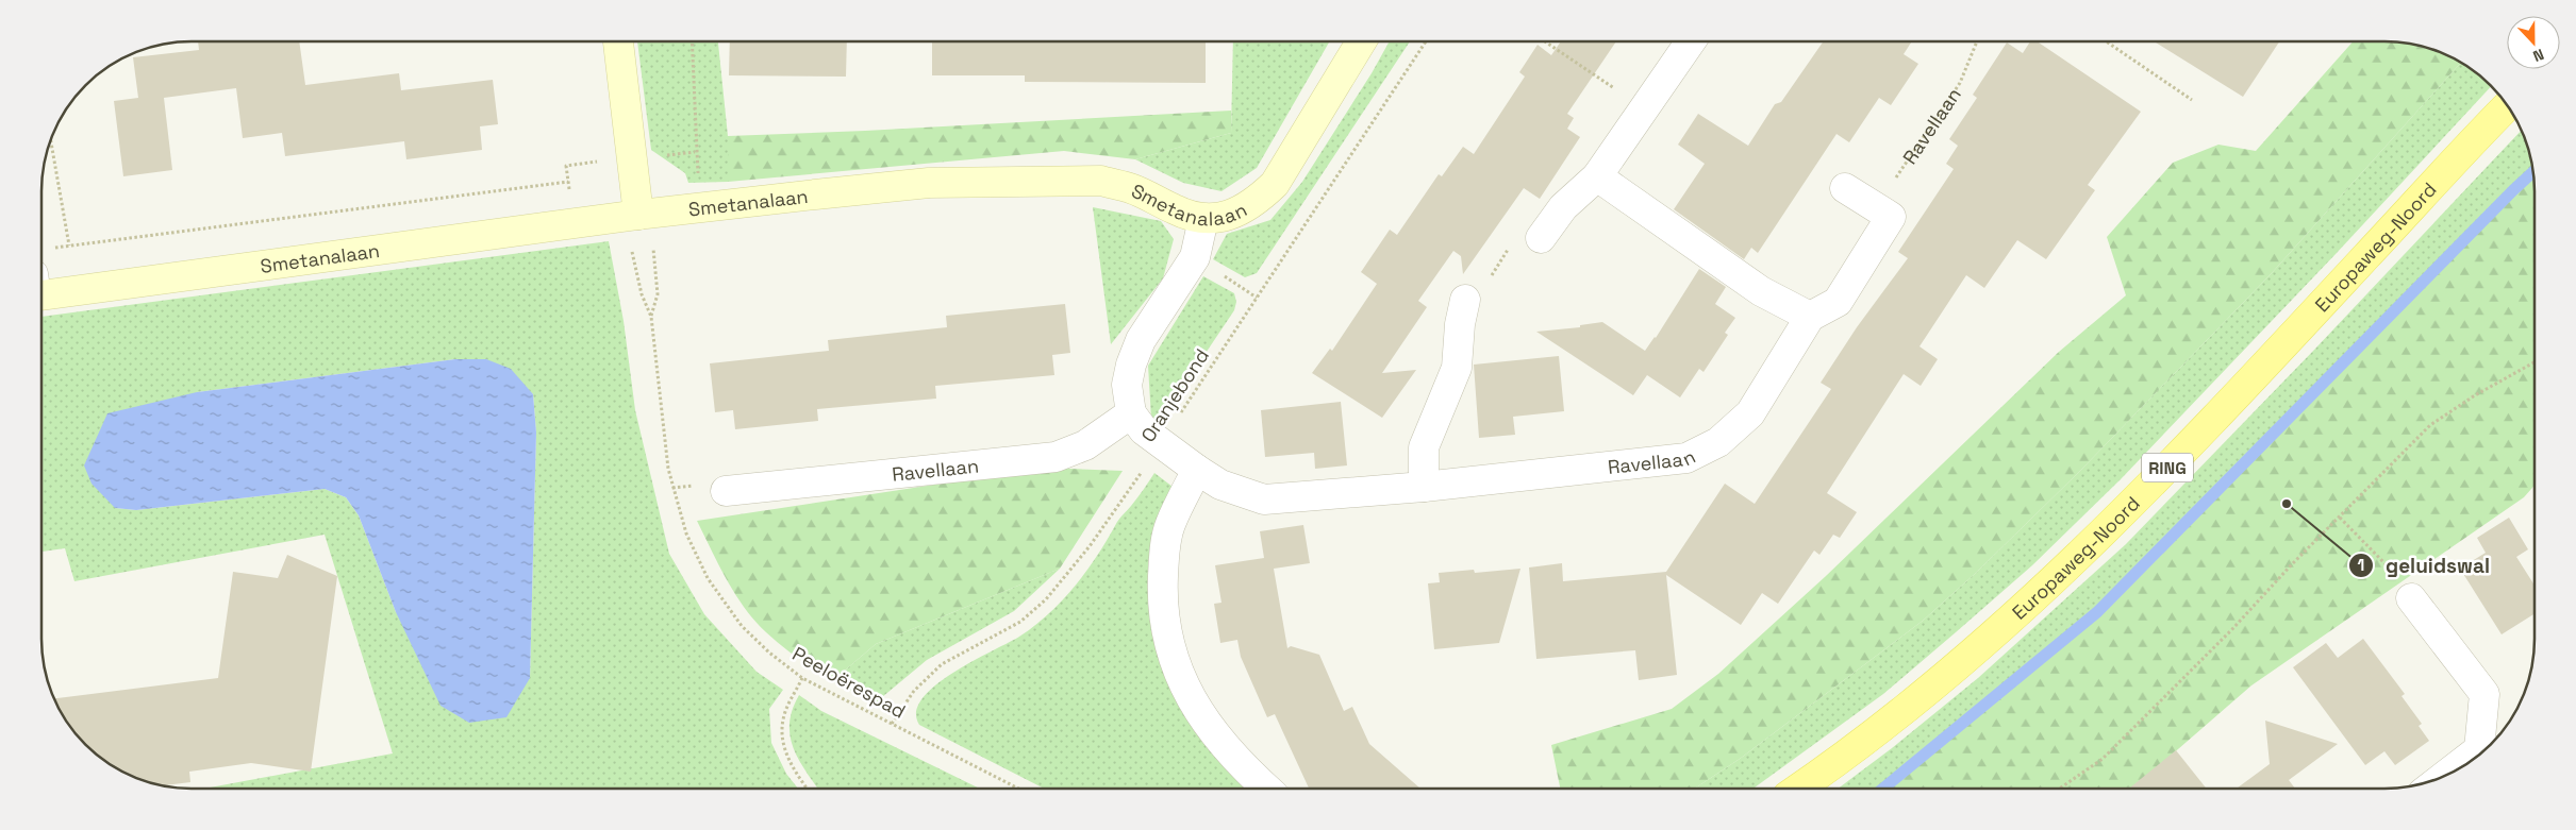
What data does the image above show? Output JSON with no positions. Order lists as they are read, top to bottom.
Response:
{
  "streets": {
    "main road": ["Europaweg-Noord", "RING"],
    "street": ["Ravellaan", "Smetanalaan"],
    "path": ["Oranjebond", "Peeloërespad"]
  },
  "crossings": [
    ["Ravellaan", "Oranjebond"],
    ["Oranjebond", "Peeloërespad"]
  ],
  "places": ["geluidswal"],
  "north": "bottom"
}
